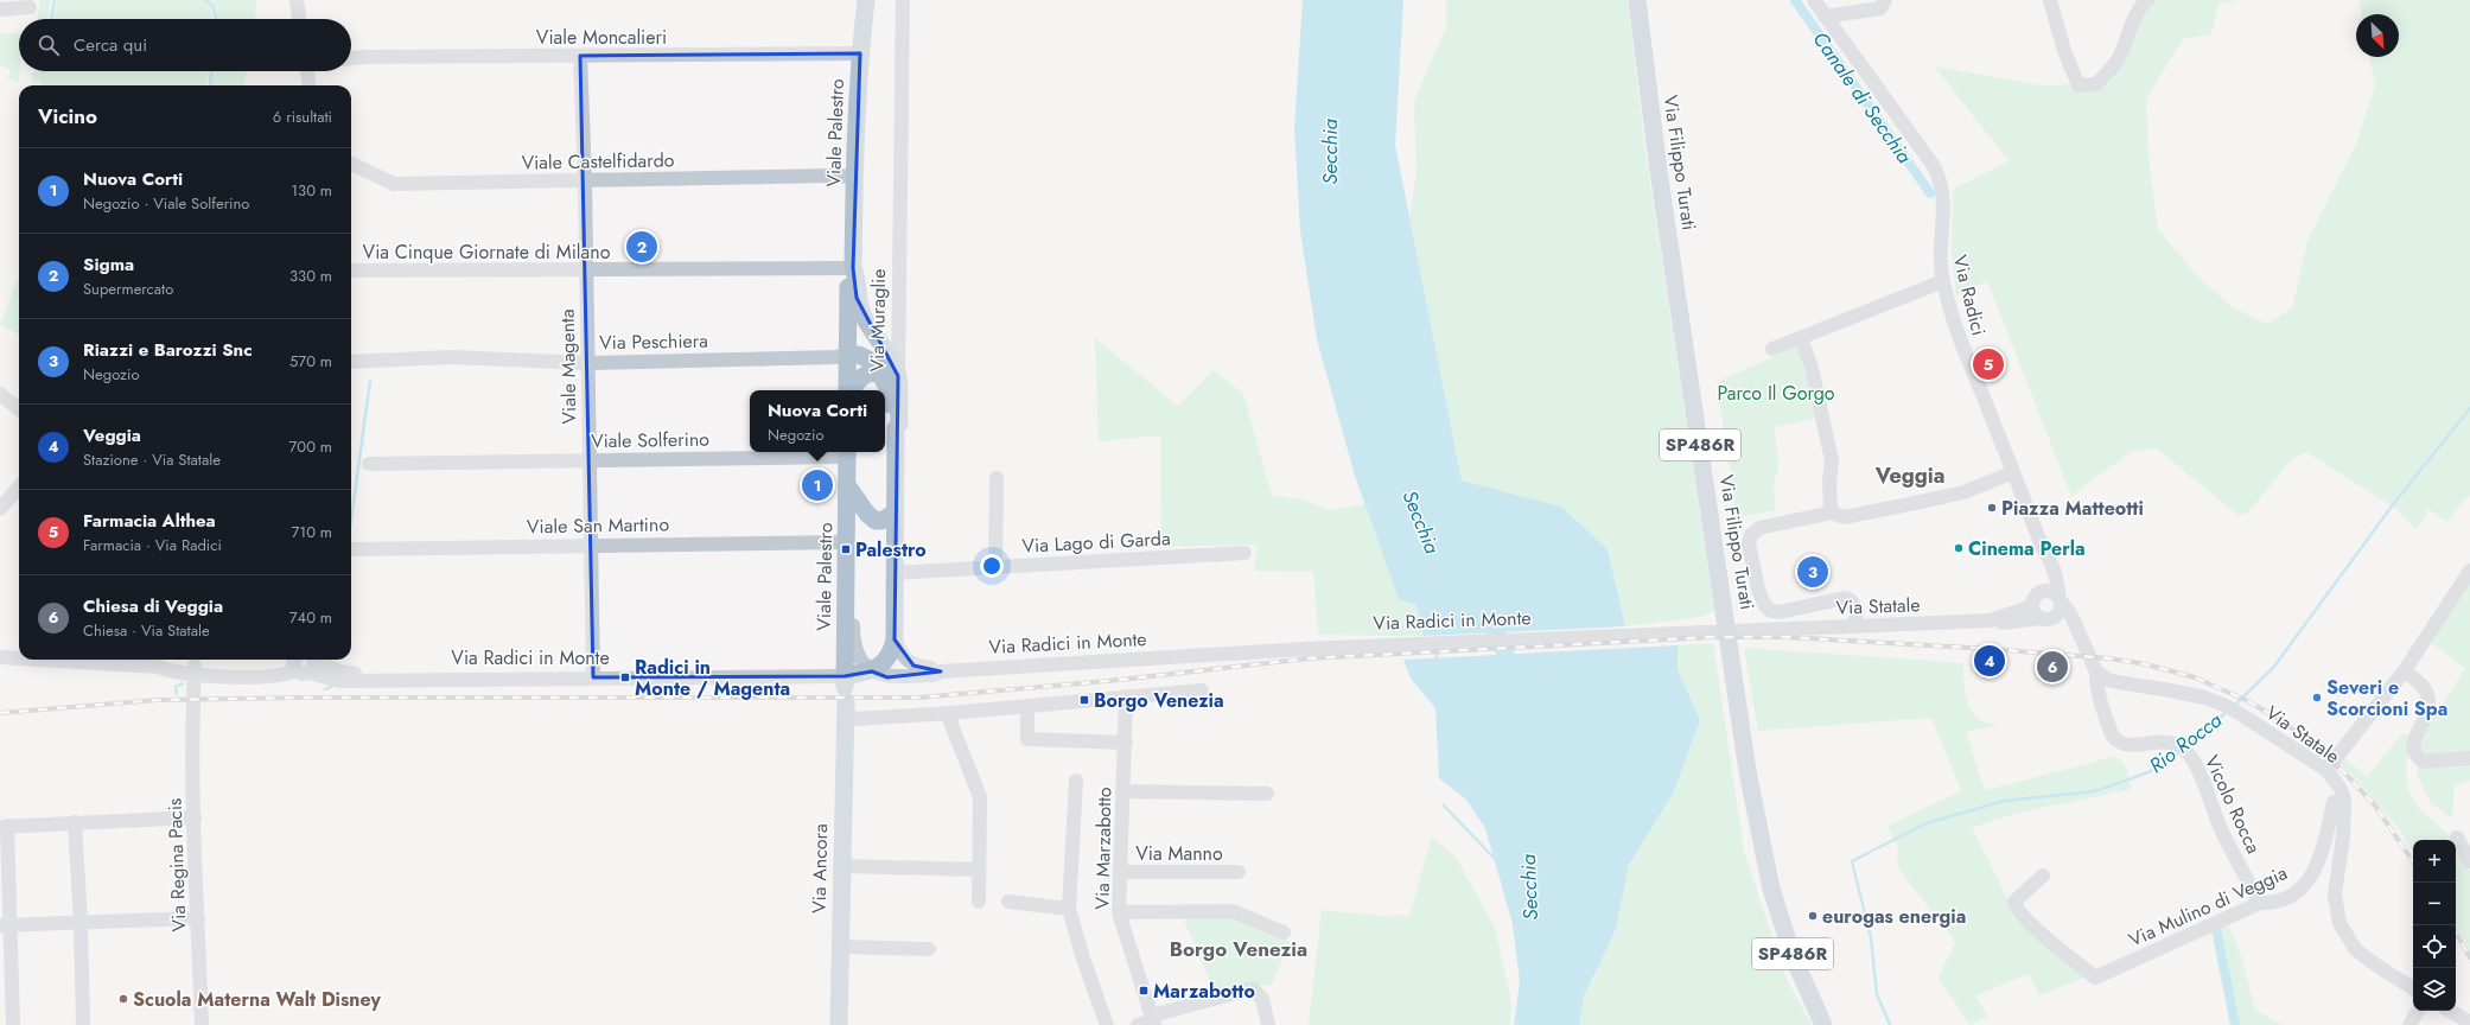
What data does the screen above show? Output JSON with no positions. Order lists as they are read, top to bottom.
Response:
{
  "streets": {
    "main road": [
      "Viale Palestro",
      "Via Filippo Turati",
      "Via Muraglie",
      "SP486R",
      "Via Radici in Monte",
      "Via Ancora"
    ],
    "street": [
      "Viale Moncalieri",
      "Viale Castelfidardo",
      "Via Cinque Giornate di Milano",
      "Via Radici",
      "Via Peschiera",
      "Viale Magenta",
      "Viale Solferino",
      "Viale San Martino",
      "Via Lago di Garda",
      "Via Statale",
      "Vicolo Rocca",
      "Via Marzabotto",
      "Via Manno",
      "Via Regina Pacis",
      "Via Mulino di Veggia"
    ]
  },
  "crossings": [
    ["Viale Moncalieri", "Viale Palestro"],
    ["Viale Moncalieri", "Viale Magenta"],
    ["Viale Palestro", "Viale Castelfidardo"],
    ["Viale Palestro", "Via Cinque Giornate di Milano"],
    ["Viale Palestro", "Via Muraglie"],
    ["Viale Palestro", "Via Peschiera"],
    ["Viale Palestro", "Viale Solferino"],
    ["Viale Palestro", "Viale San Martino"],
    ["Viale Palestro", "Via Radici in Monte"],
    ["Viale Palestro", "Via Ancora"],
    ["Viale Castelfidardo", "Viale Magenta"],
    ["Via Cinque Giornate di Milano", "Viale Magenta"],
    ["Via Muraglie", "Via Lago di Garda"],
    ["Via Muraglie", "Via Radici in Monte"],
    ["Via Peschiera", "Viale Magenta"],
    ["Viale Magenta", "Viale Solferino"],
    ["Viale Magenta", "Viale San Martino"],
    ["Viale Magenta", "Via Radici in Monte"],
    ["Via Statale", "Via Radici in Monte"],
    ["Via Statale", "Vicolo Rocca"],
    ["Via Statale", "Via Mulino di Veggia"],
    ["Via Radici in Monte", "Via Regina Pacis"],
    ["Via Radici in Monte", "Via Ancora"],
    ["Vicolo Rocca", "Via Mulino di Veggia"],
    ["Via Marzabotto", "Via Manno"]
  ],
  "districts": ["Veggia", "Borgo Venezia"],
  "water": ["Canale di Secchia", "Secchia", "Rio Rocca"],
  "parks": ["Parco Il Gorgo"],
  "places": {
    "other": [
      "Piazza Matteotti",
      "Cinema Perla",
      "Severi e Scorcioni Spa",
      "eurogas energia",
      "Scuola Materna Walt Disney"
    ],
    "transit": [
      "Palestro",
      "Radici in Monte / Magenta",
      "Borgo Venezia",
      "Marzabotto"
    ]
  },
  "north": "bottom right",
  "page": {
    "search": "Cerca qui",
    "heading": ["Vicino", "6 risultati"],
    "list": [
      {
        "mark": "1",
        "name": "Nuova Corti",
        "note": "Negozio · Viale Solferino",
        "value": "130 m"
      },
      {
        "mark": "2",
        "name": "Sigma",
        "note": "Supermercato",
        "value": "330 m"
      },
      {
        "mark": "3",
        "name": "Riazzi e Barozzi Snc",
        "note": "Negozio",
        "value": "570 m"
      },
      {
        "mark": "4",
        "name": "Veggia",
        "note": "Stazione · Via Statale",
        "value": "700 m"
      },
      {
        "mark": "5",
        "name": "Farmacia Althea",
        "note": "Farmacia · Via Radici",
        "value": "710 m"
      },
      {
        "mark": "6",
        "name": "Chiesa di Veggia",
        "note": "Chiesa · Via Statale",
        "value": "740 m"
      }
    ],
    "pins": [
      "2",
      "5",
      "1",
      "3",
      "4",
      "6"
    ],
    "popup": ["Nuova Corti", "Negozio"],
    "map_buttons": ["+", "−"]
  }
}
